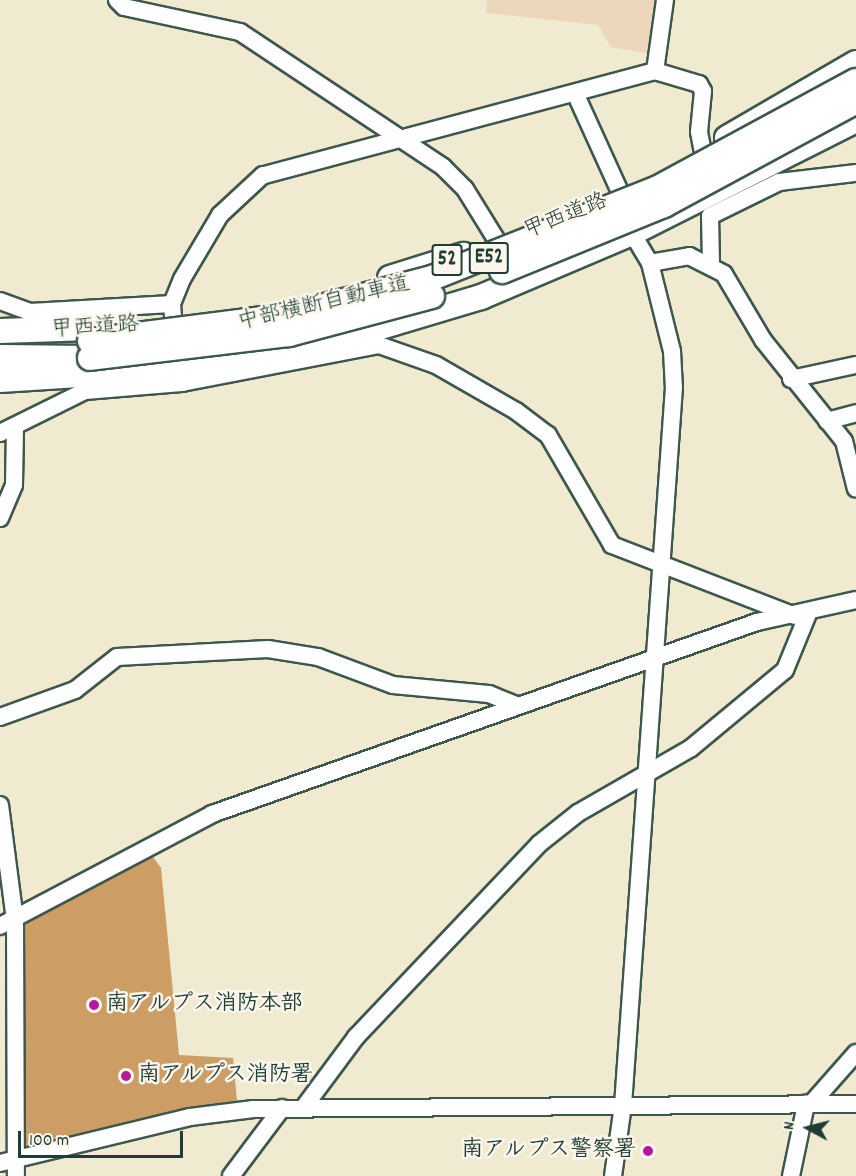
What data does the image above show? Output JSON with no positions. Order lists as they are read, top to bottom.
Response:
{
  "streets": {
    "highway": [
      "甲西道路",
      "E52",
      "52",
      "中部横断自動車道"
    ]
  },
  "places": ["南アルプス消防本部", "南アルプス消防署", "南アルプス警察署"],
  "scale_bar": "100 m",
  "north": "left"
}
